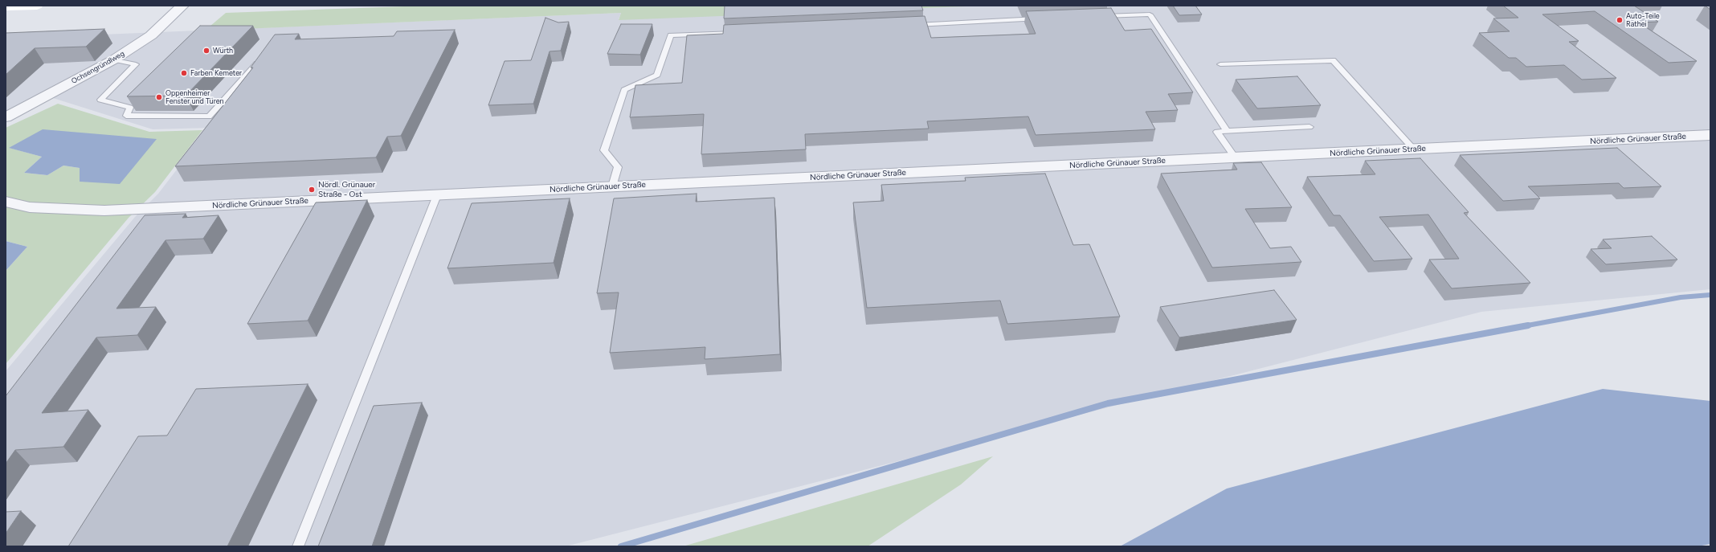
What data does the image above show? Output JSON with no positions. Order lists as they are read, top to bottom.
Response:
{
  "streets": {
    "street": ["Ochsengründlweg", "Nördliche Grünauer Straße"]
  },
  "places": [
    "Auto-Teile Rathei",
    "Würth",
    "Farben Kemeter",
    "Oppenheimer Fenster und Türen",
    "Nördl. Grünauer Straße - Ost"
  ]
}
